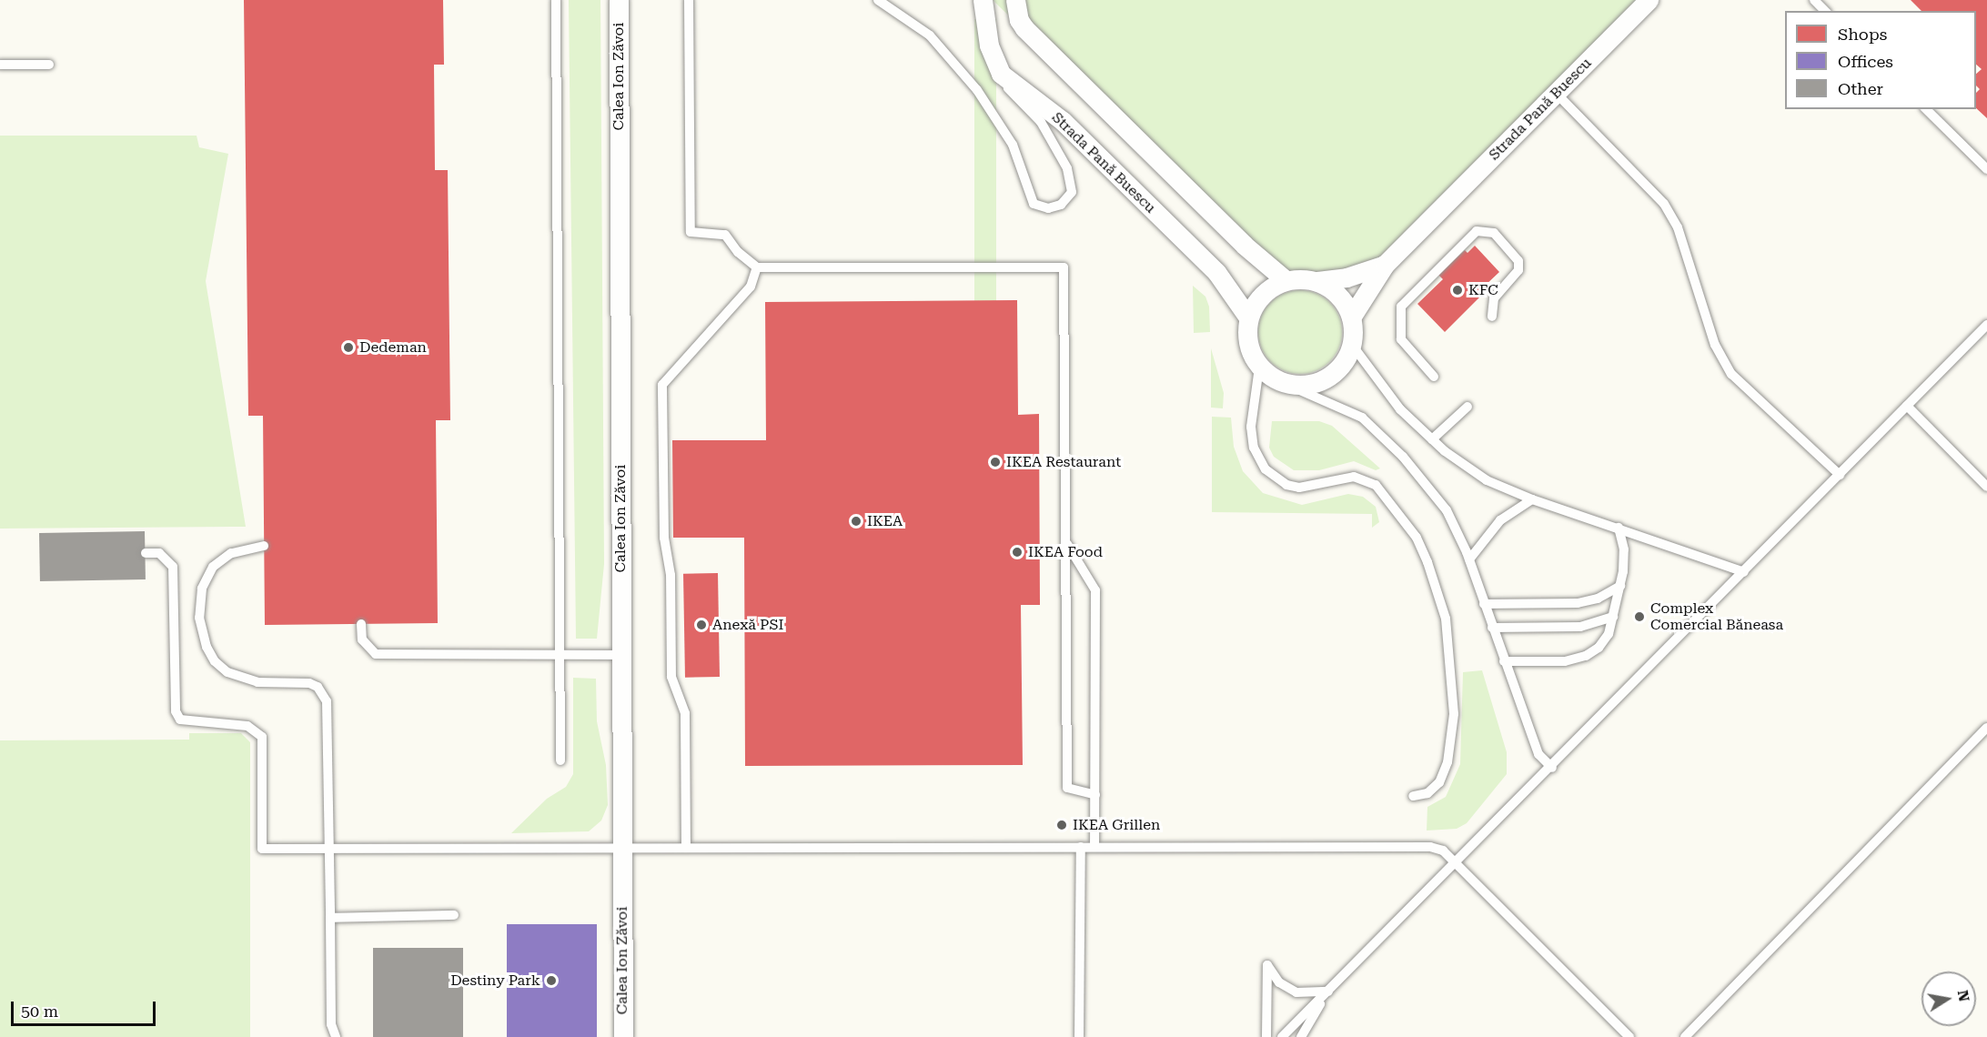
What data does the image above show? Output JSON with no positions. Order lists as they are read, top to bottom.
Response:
{
  "streets": {
    "street": ["Calea Ion Zăvoi", "Strada Pană Buescu"]
  },
  "places": [
    "KFC",
    "Dedeman",
    "IKEA Restaurant",
    "IKEA",
    "IKEA Food",
    "Complex Comercial Băneasa",
    "Anexă PSI",
    "IKEA Grillen",
    "Destiny Park"
  ],
  "legend": ["Shops", "Offices", "Other"],
  "scale_bar": "50 m",
  "north": "right"
}
